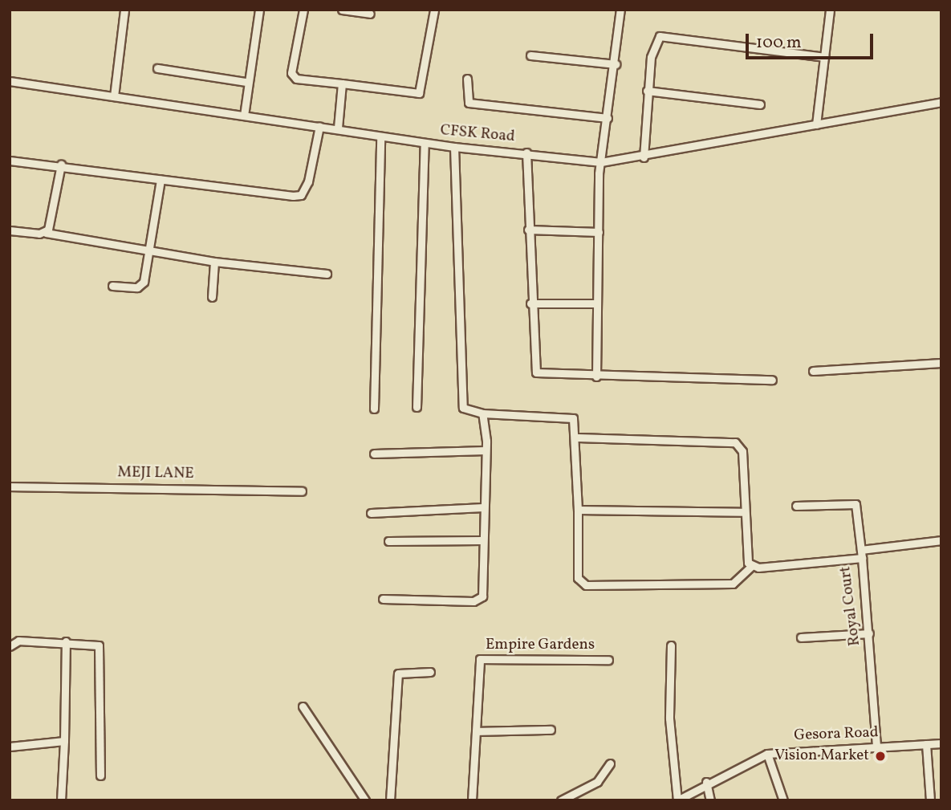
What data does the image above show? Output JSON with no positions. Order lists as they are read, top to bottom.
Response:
{
  "streets": {
    "street": [
      "CFSK Road",
      "MEJI LANE",
      "Royal Court",
      "Empire Gardens",
      "Gesora Road"
    ]
  },
  "crossings": [
    ["Royal Court", "Gesora Road"]
  ],
  "places": ["Vision Market"],
  "scale_bar": "100 m"
}
